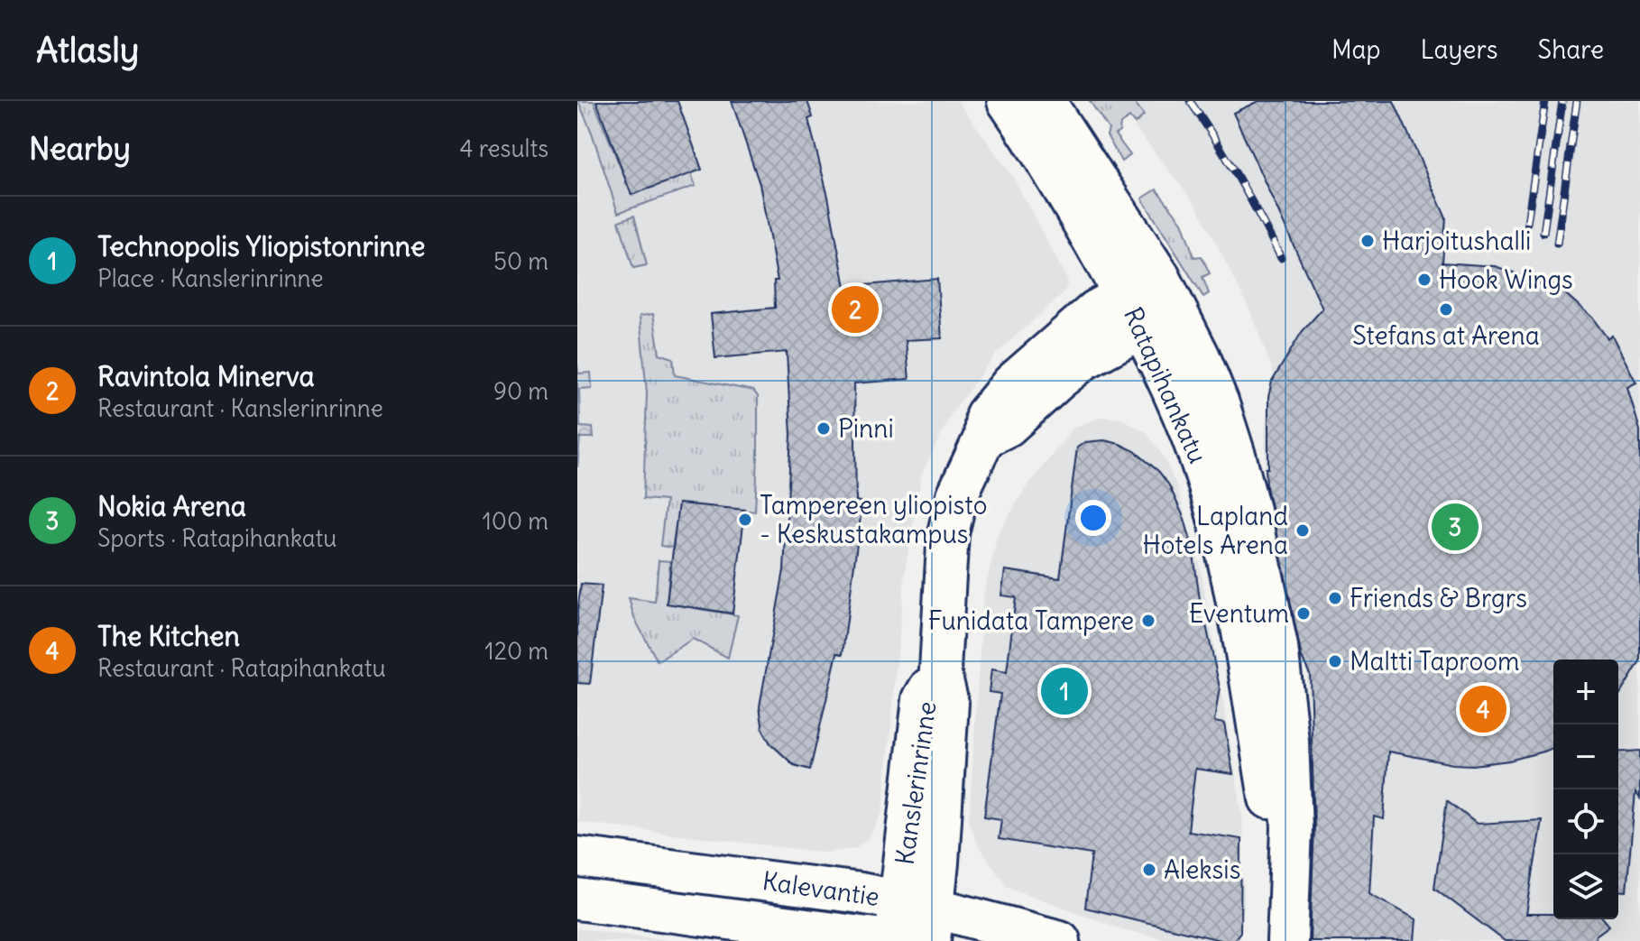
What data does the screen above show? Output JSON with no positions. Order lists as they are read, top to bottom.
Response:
{
  "streets": {
    "main road": ["Ratapihankatu", "Kanslerinrinne", "Kalevantie"]
  },
  "crossings": [
    ["Ratapihankatu", "Kanslerinrinne"],
    ["Kanslerinrinne", "Kalevantie"]
  ],
  "places": [
    "Harjoitushalli",
    "Hook Wings",
    "Stefans at Arena",
    "Pinni",
    "Tampereen yliopisto - Keskustakampus",
    "Lapland Hotels Arena",
    "Friends & Brgrs",
    "Eventum",
    "Funidata Tampere",
    "Maltti Taproom",
    "Aleksis"
  ],
  "page": {
    "header": "Atlasly",
    "nav": ["Map", "Layers", "Share"],
    "heading": ["Nearby", "4 results"],
    "list": [
      {
        "mark": "1",
        "name": "Technopolis Yliopistonrinne",
        "note": "Place · Kanslerinrinne",
        "value": "50 m"
      },
      {
        "mark": "2",
        "name": "Ravintola Minerva",
        "note": "Restaurant · Kanslerinrinne",
        "value": "90 m"
      },
      {
        "mark": "3",
        "name": "Nokia Arena",
        "note": "Sports · Ratapihankatu",
        "value": "100 m"
      },
      {
        "mark": "4",
        "name": "The Kitchen",
        "note": "Restaurant · Ratapihankatu",
        "value": "120 m"
      }
    ],
    "pins": [
      "2",
      "3",
      "1",
      "4"
    ],
    "map_buttons": ["+", "−"]
  }
}
